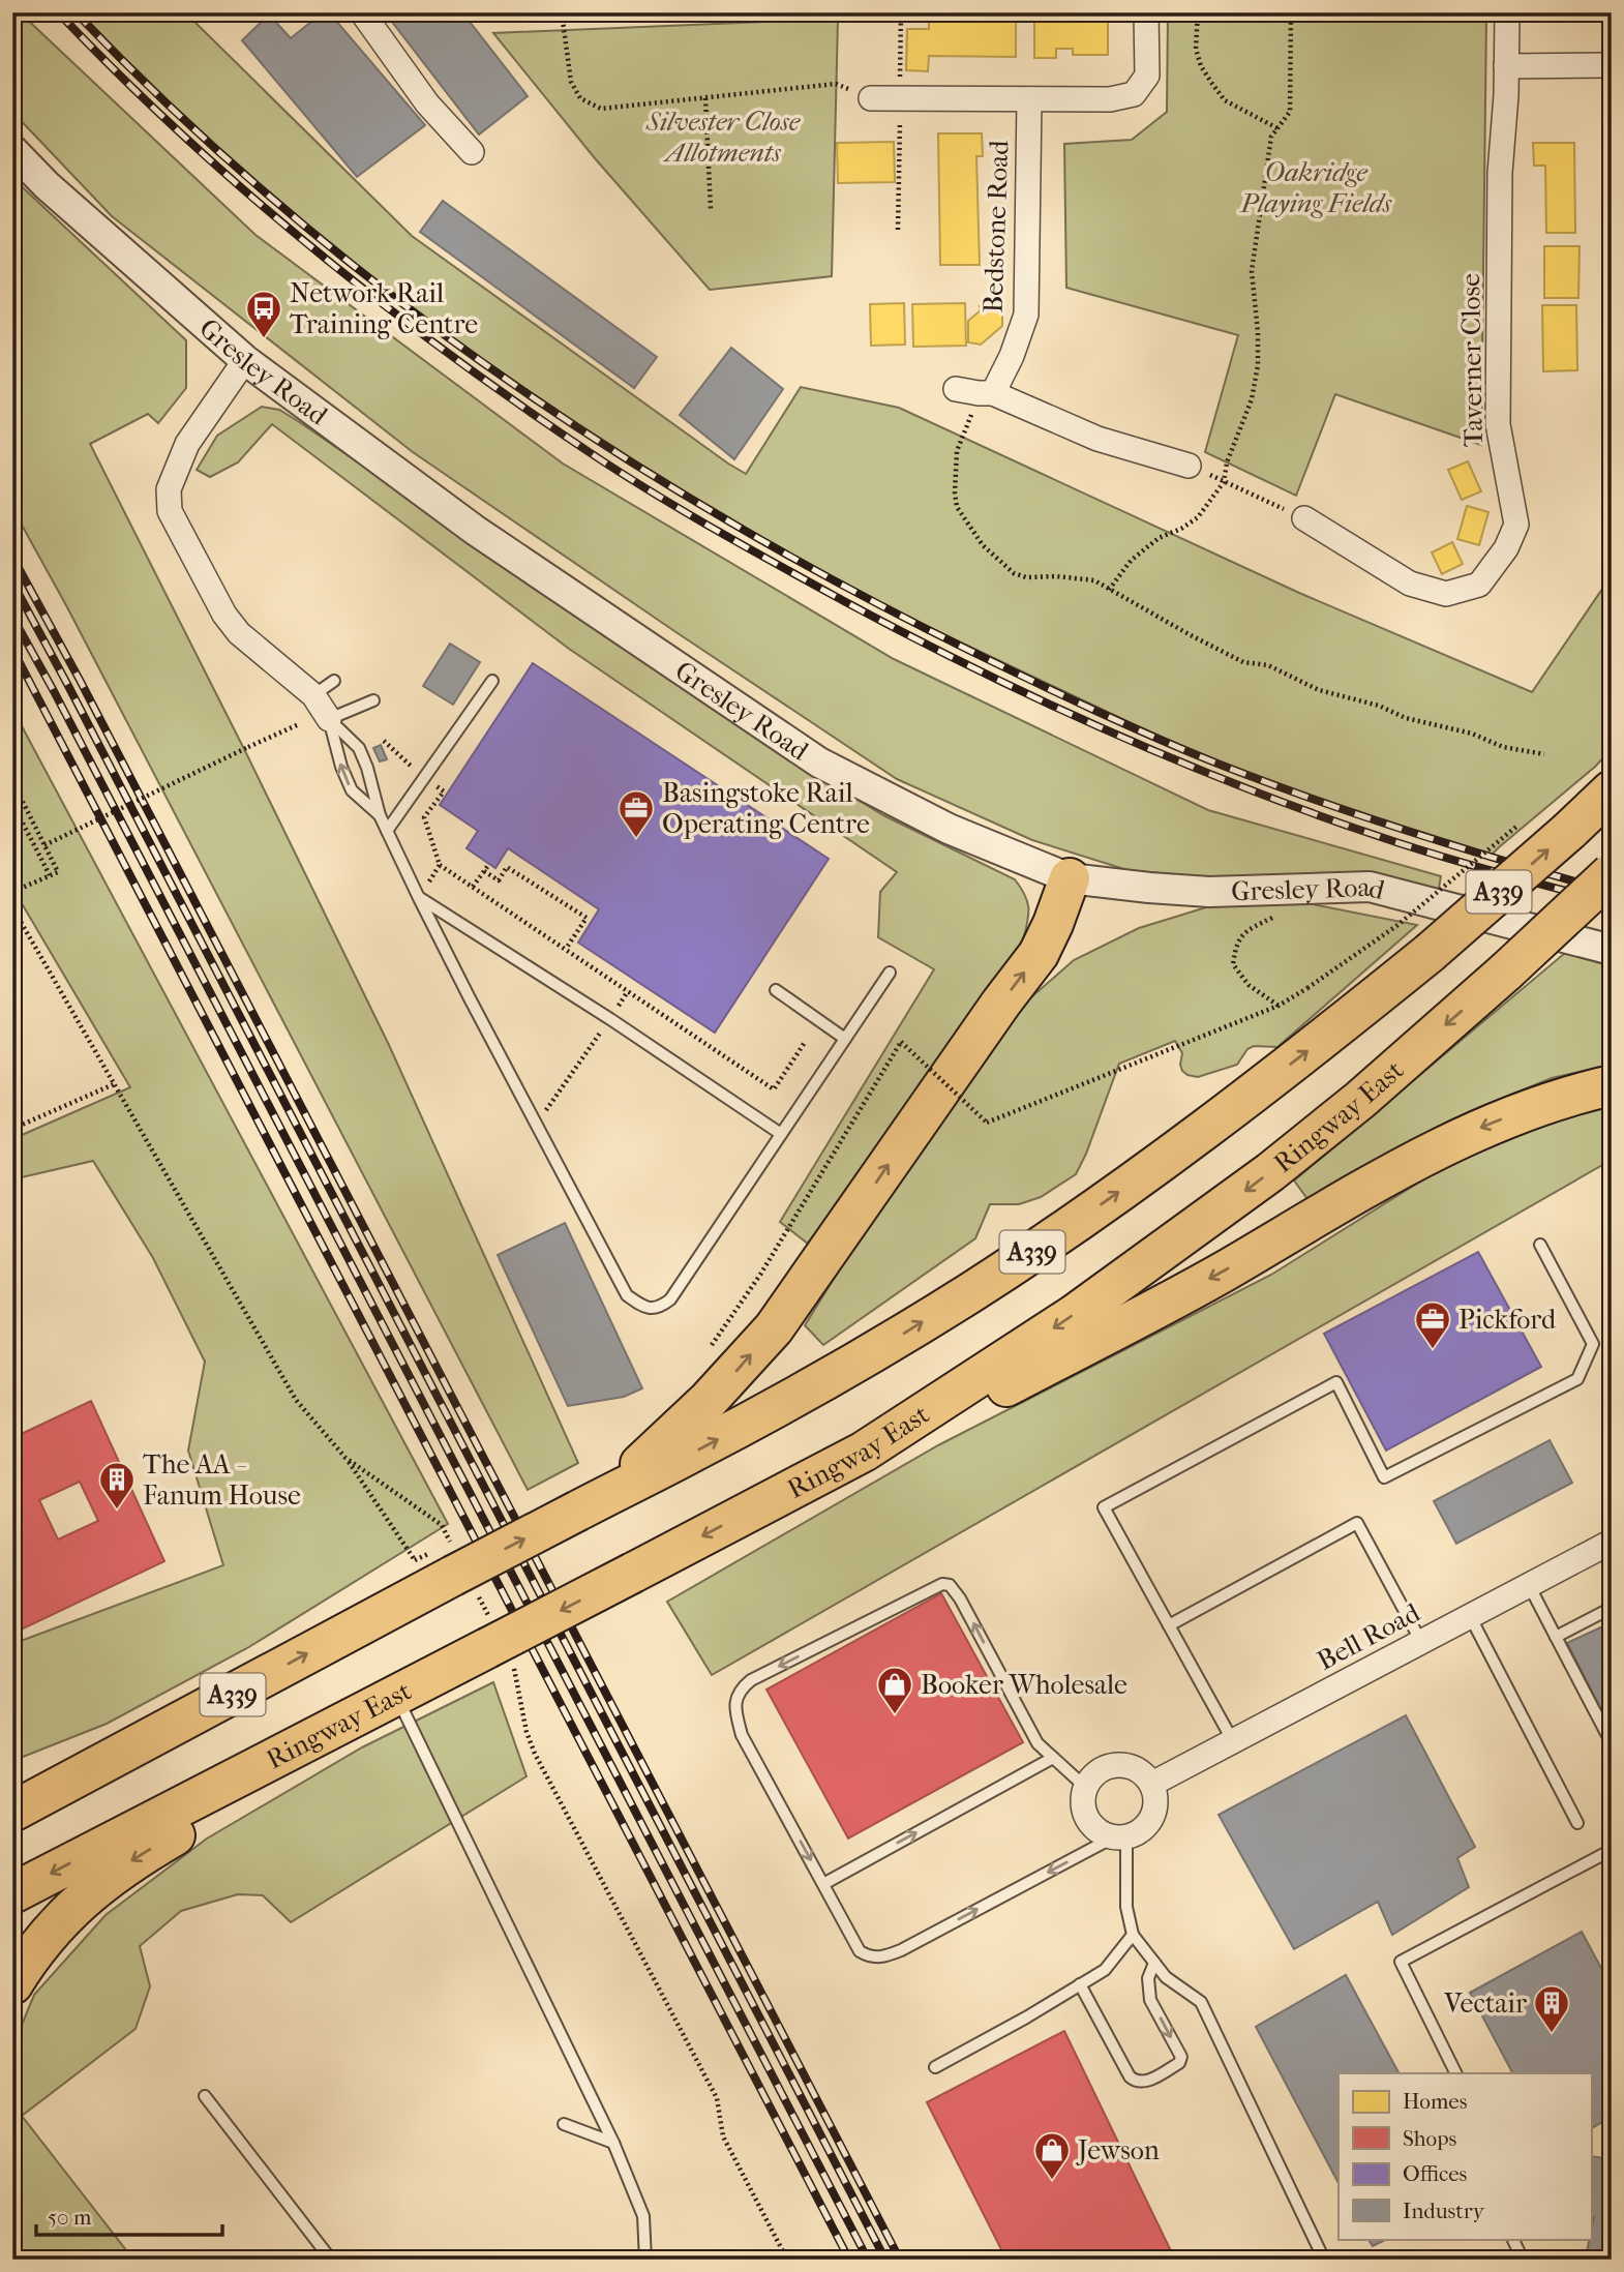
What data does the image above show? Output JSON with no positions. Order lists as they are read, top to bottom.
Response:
{
  "streets": {
    "highway": ["A339", "Ringway East"],
    "street": [
      "Bedstone Road",
      "Taverner Close",
      "Gresley Road",
      "Bell Road"
    ]
  },
  "parks": ["Silvester Close Allotments", "Oakridge Playing Fields"],
  "places": {
    "bus stop": ["Network Rail Training Centre"],
    "office": ["Basingstoke Rail Operating Centre", "Pickford"],
    "building": ["The AA - Fanum House", "Vectair"],
    "shop": ["Booker Wholesale", "Jewson"]
  },
  "legend": [
    "Homes",
    "Shops",
    "Offices",
    "Industry"
  ],
  "scale_bar": "50 m"
}
